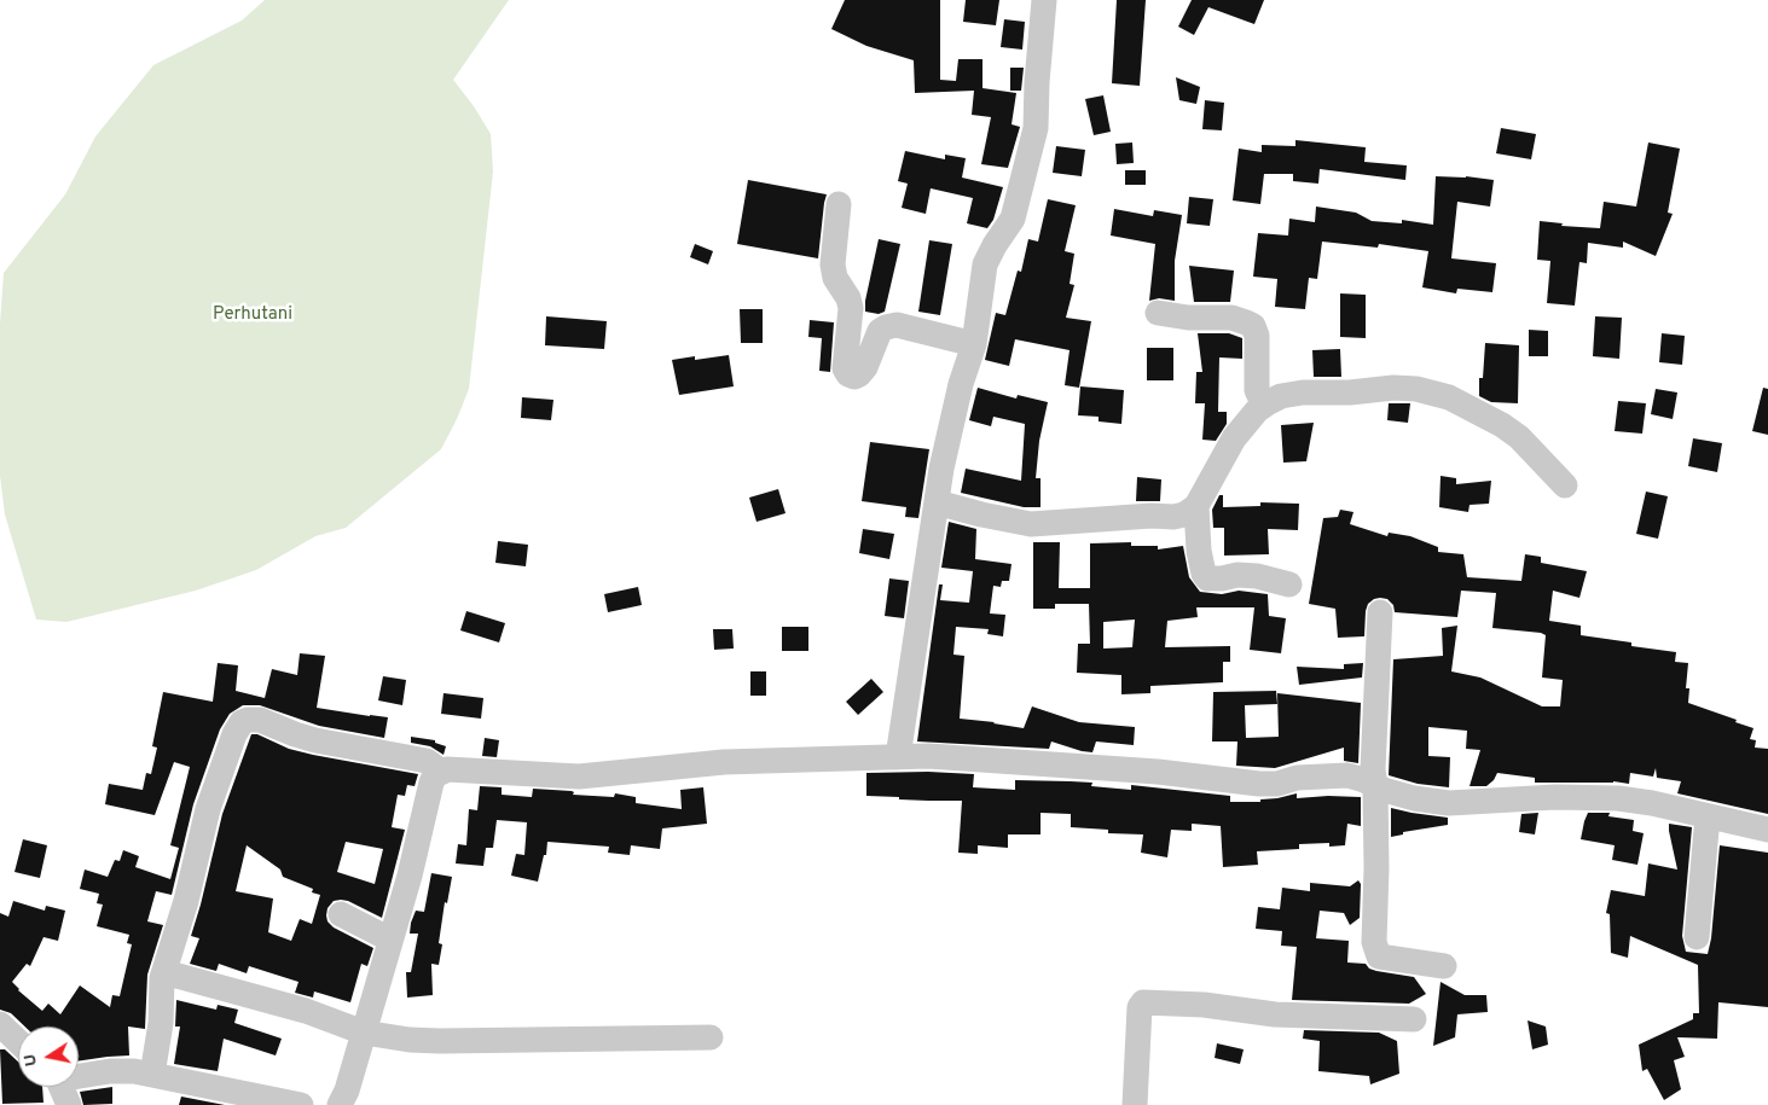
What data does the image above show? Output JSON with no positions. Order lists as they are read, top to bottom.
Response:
{
  "parks": ["Perhutani"],
  "north": "left"
}
